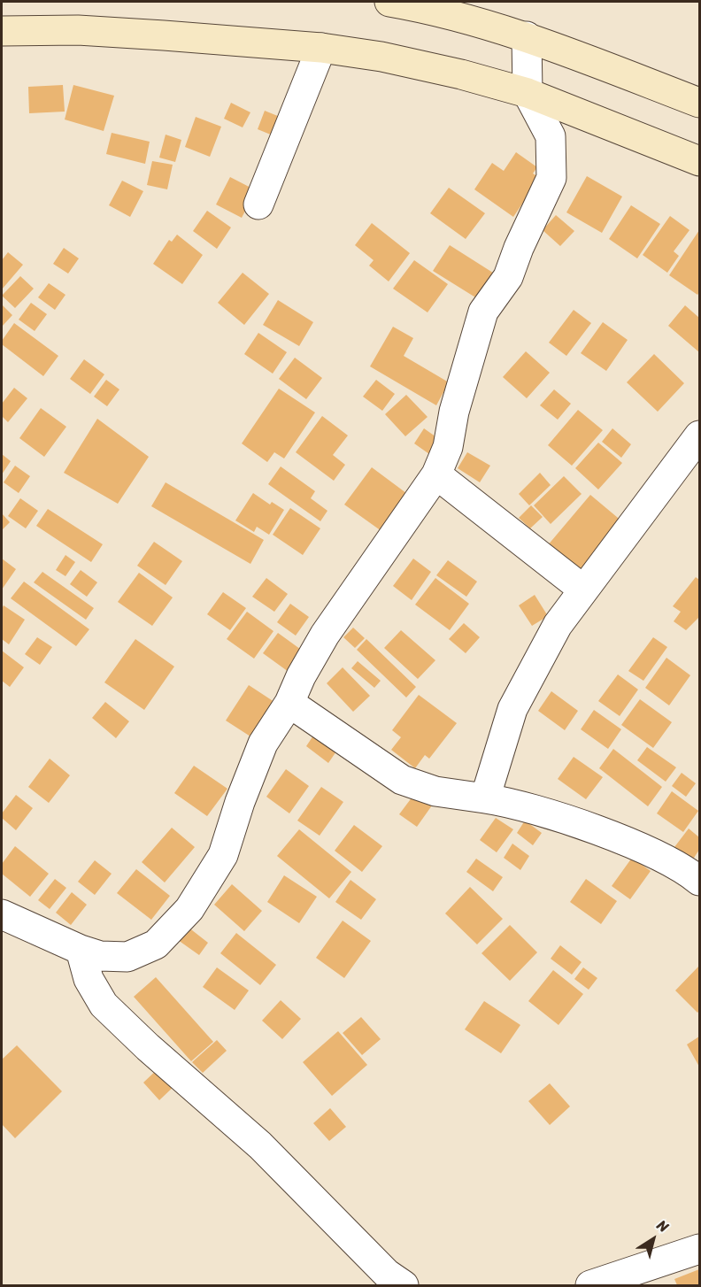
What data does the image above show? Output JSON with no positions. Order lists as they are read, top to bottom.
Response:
{
  "north": "top right"
}
